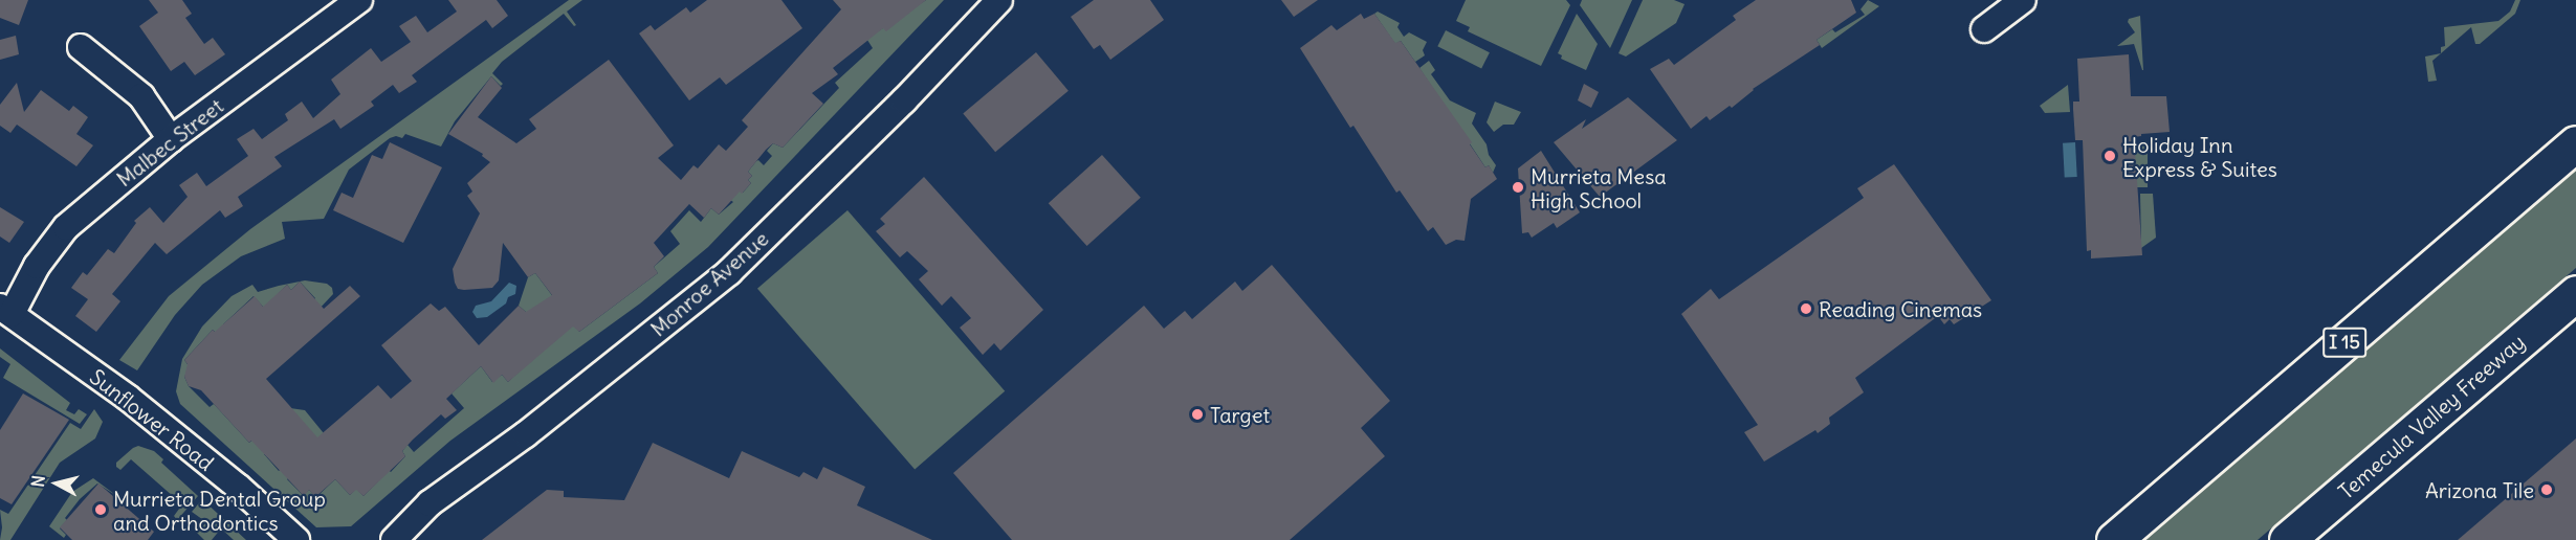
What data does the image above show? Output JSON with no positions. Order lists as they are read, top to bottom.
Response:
{
  "streets": {
    "highway": ["I 15", "Temecula Valley Freeway"],
    "street": ["Malbec Street", "Monroe Avenue", "Sunflower Road"]
  },
  "crossings": [
    ["Malbec Street", "Sunflower Road"]
  ],
  "places": [
    "Holiday Inn Express & Suites",
    "Murrieta Mesa High School",
    "Reading Cinemas",
    "Target",
    "Arizona Tile",
    "Murrieta Dental Group and Orthodontics"
  ],
  "north": "left"
}
